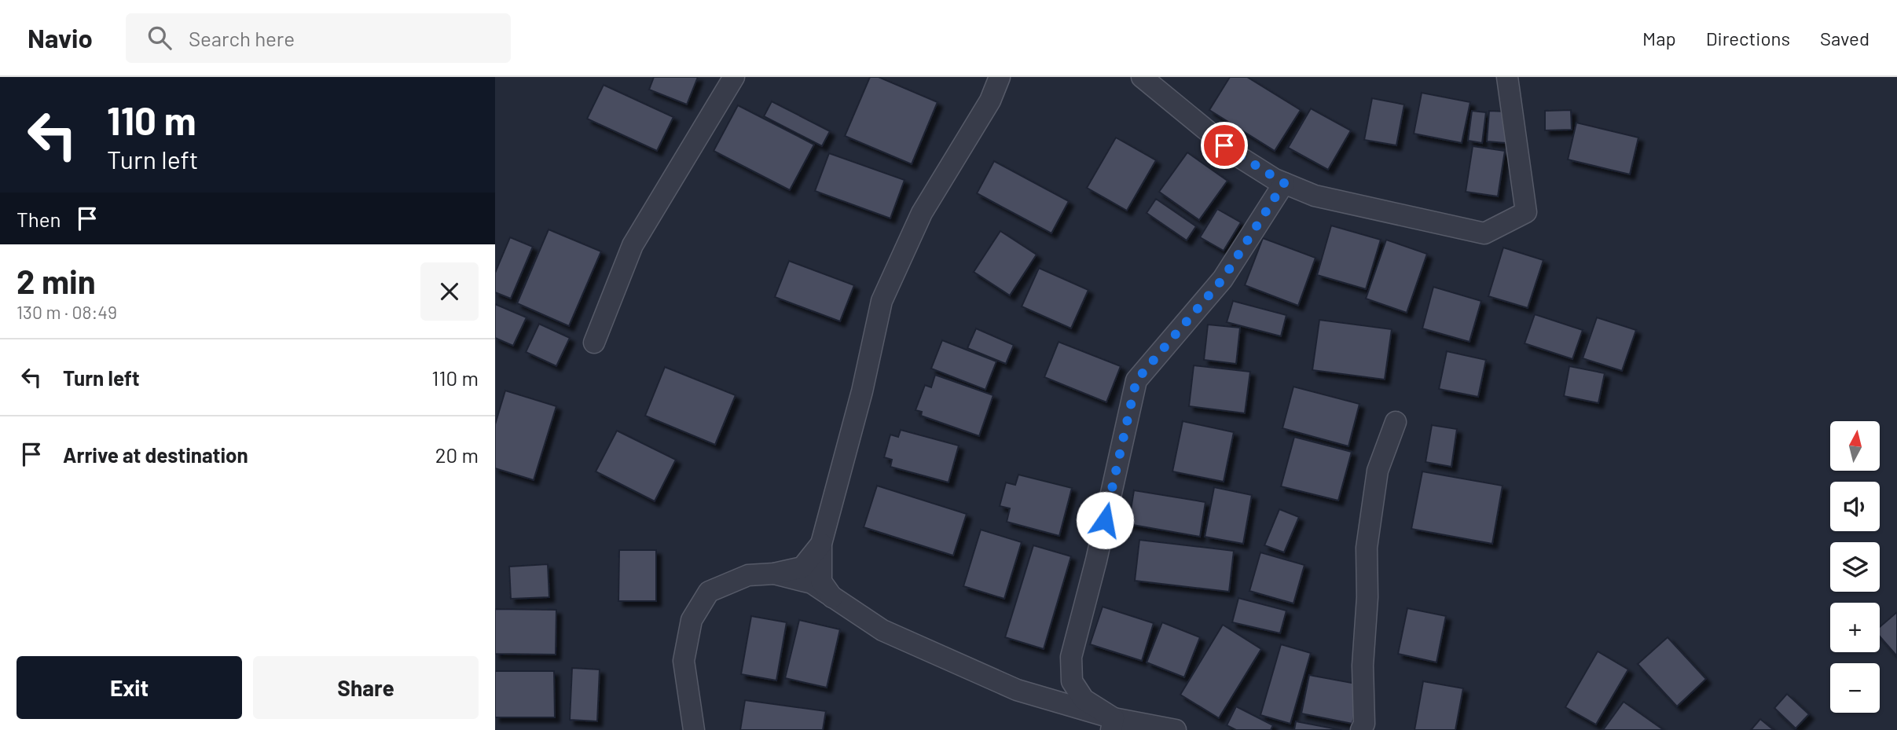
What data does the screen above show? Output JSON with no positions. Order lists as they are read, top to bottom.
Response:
{
  "north": "top",
  "page": {
    "header": "Navio",
    "search": "Search here",
    "nav": ["Map", "Directions", "Saved"],
    "turn": ["110 m", "Turn left"],
    "then": "Then",
    "heading": ["2 min", "130 m · 08:49"],
    "list": [
      {
        "name": "Turn left",
        "value": "110 m"
      },
      {
        "name": "Arrive at destination",
        "value": "20 m"
      }
    ],
    "map_buttons": ["+", "−"],
    "buttons": ["Exit", "Share"]
  }
}
